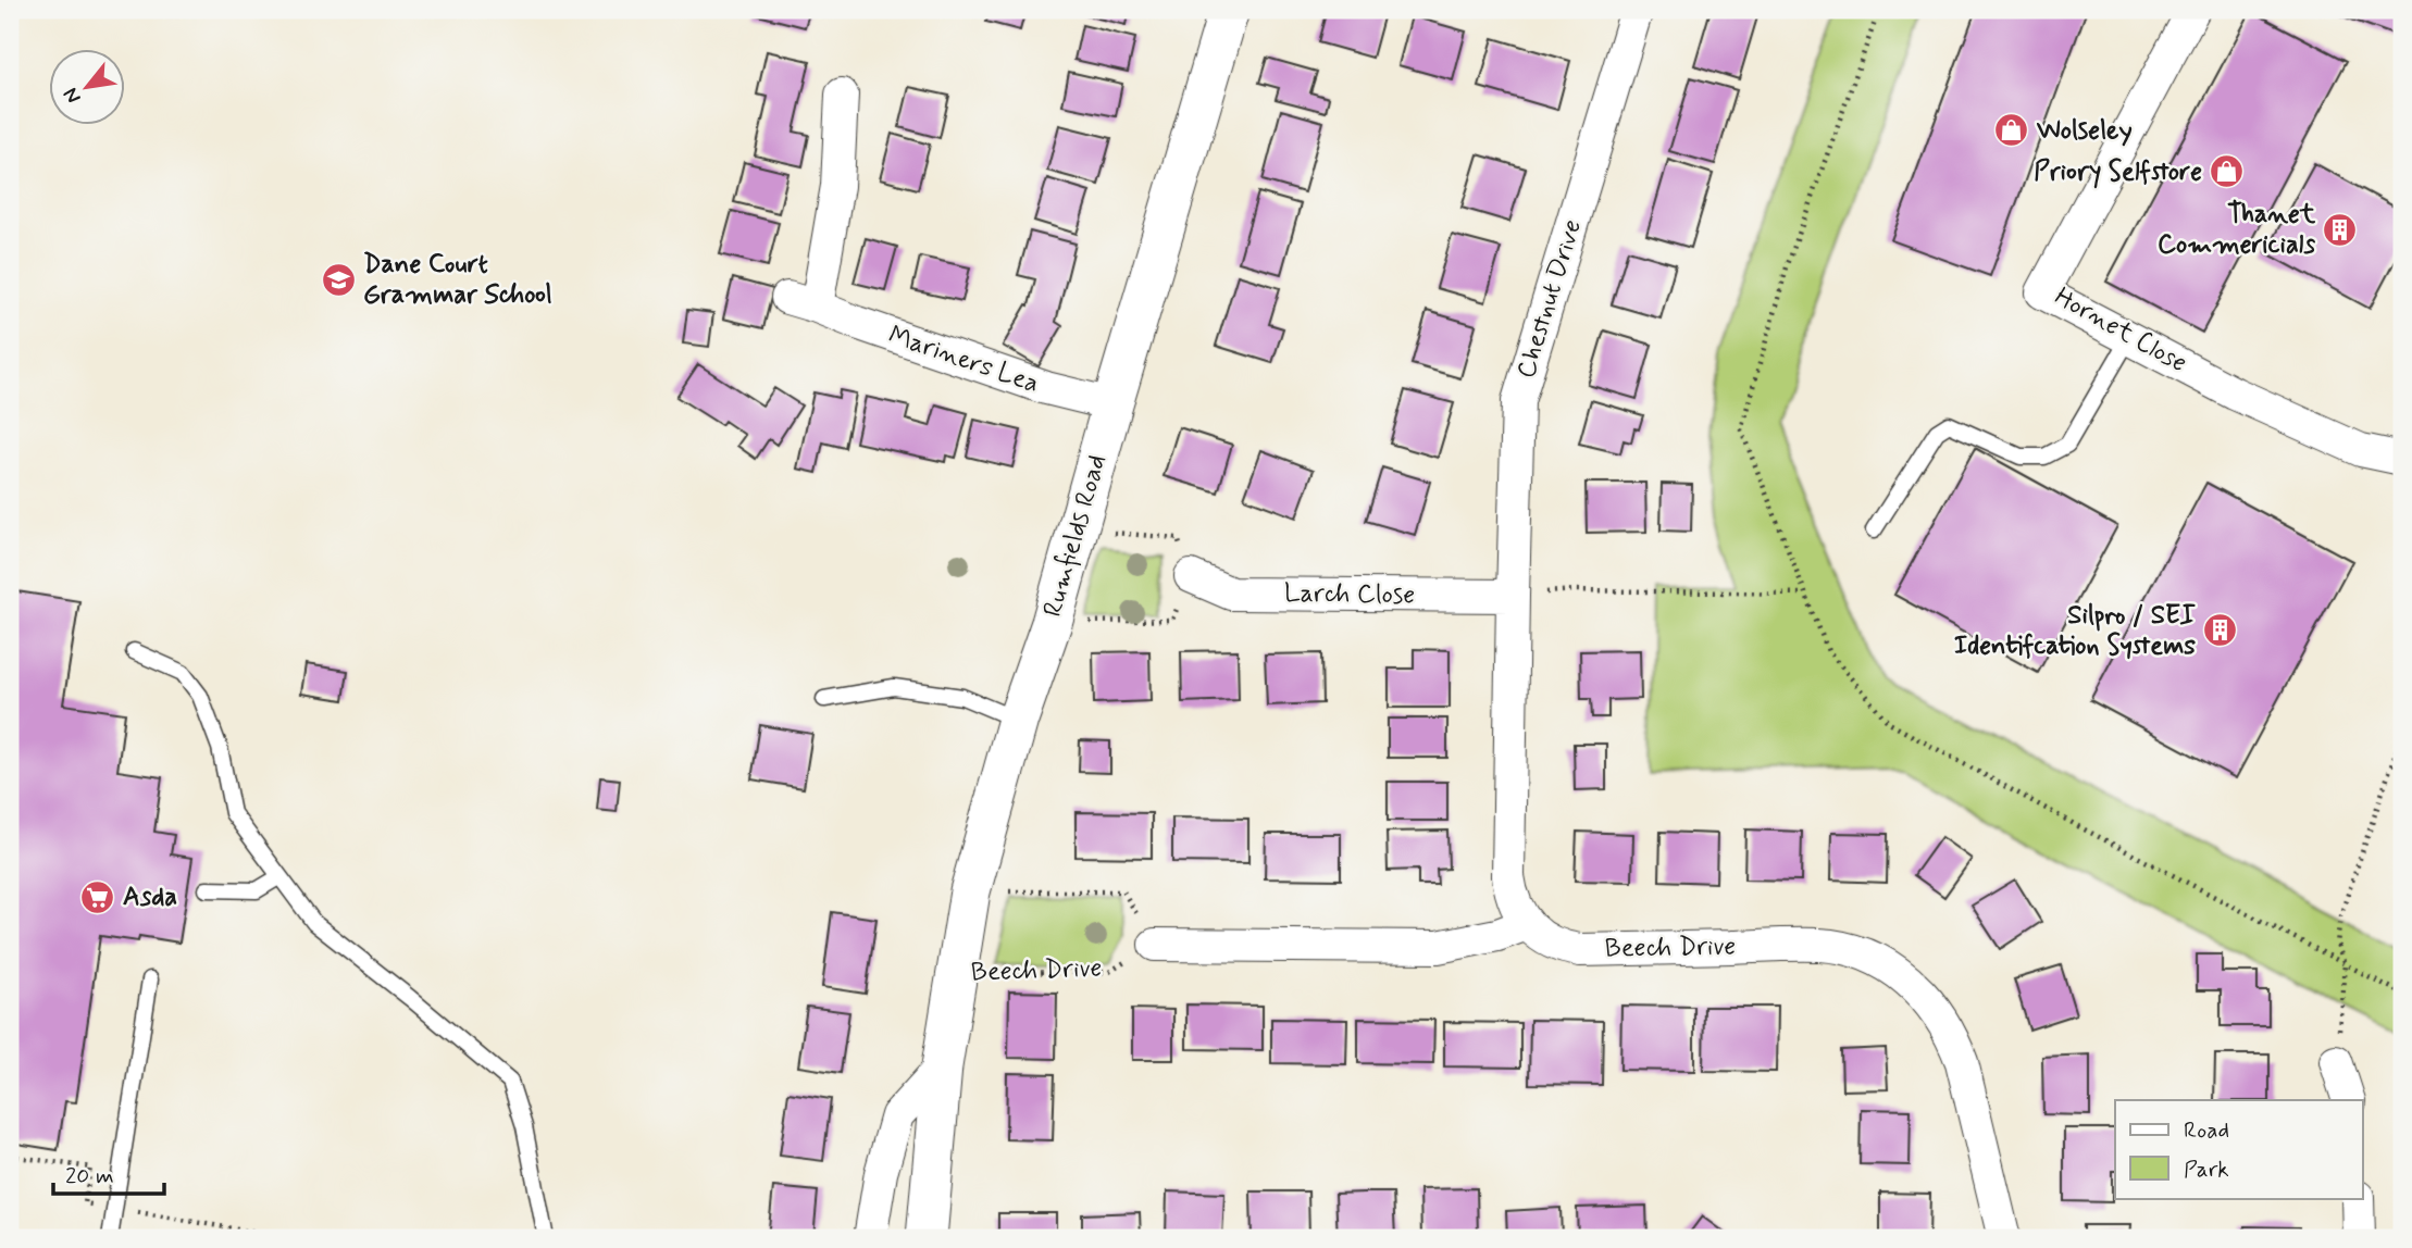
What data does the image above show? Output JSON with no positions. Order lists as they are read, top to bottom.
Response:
{
  "streets": {
    "street": [
      "Chestnut Drive",
      "Hornet Close",
      "Mariners Lea",
      "Rumfields Road",
      "Larch Close",
      "Beech Drive"
    ]
  },
  "crossings": [
    ["Chestnut Drive", "Larch Close"],
    ["Chestnut Drive", "Beech Drive"],
    ["Mariners Lea", "Rumfields Road"],
    ["Rumfields Road", "Beech Drive"]
  ],
  "places": {
    "shop": ["Wolseley", "Priory Selfstore"],
    "building": ["Thanet Commericials", "Silpro / SEI Identifcation Systems"],
    "school or university": ["Dane Court Grammar School"],
    "supermarket": ["Asda"]
  },
  "legend": ["Road", "Park"],
  "scale_bar": "20 m",
  "north": "bottom left"
}
